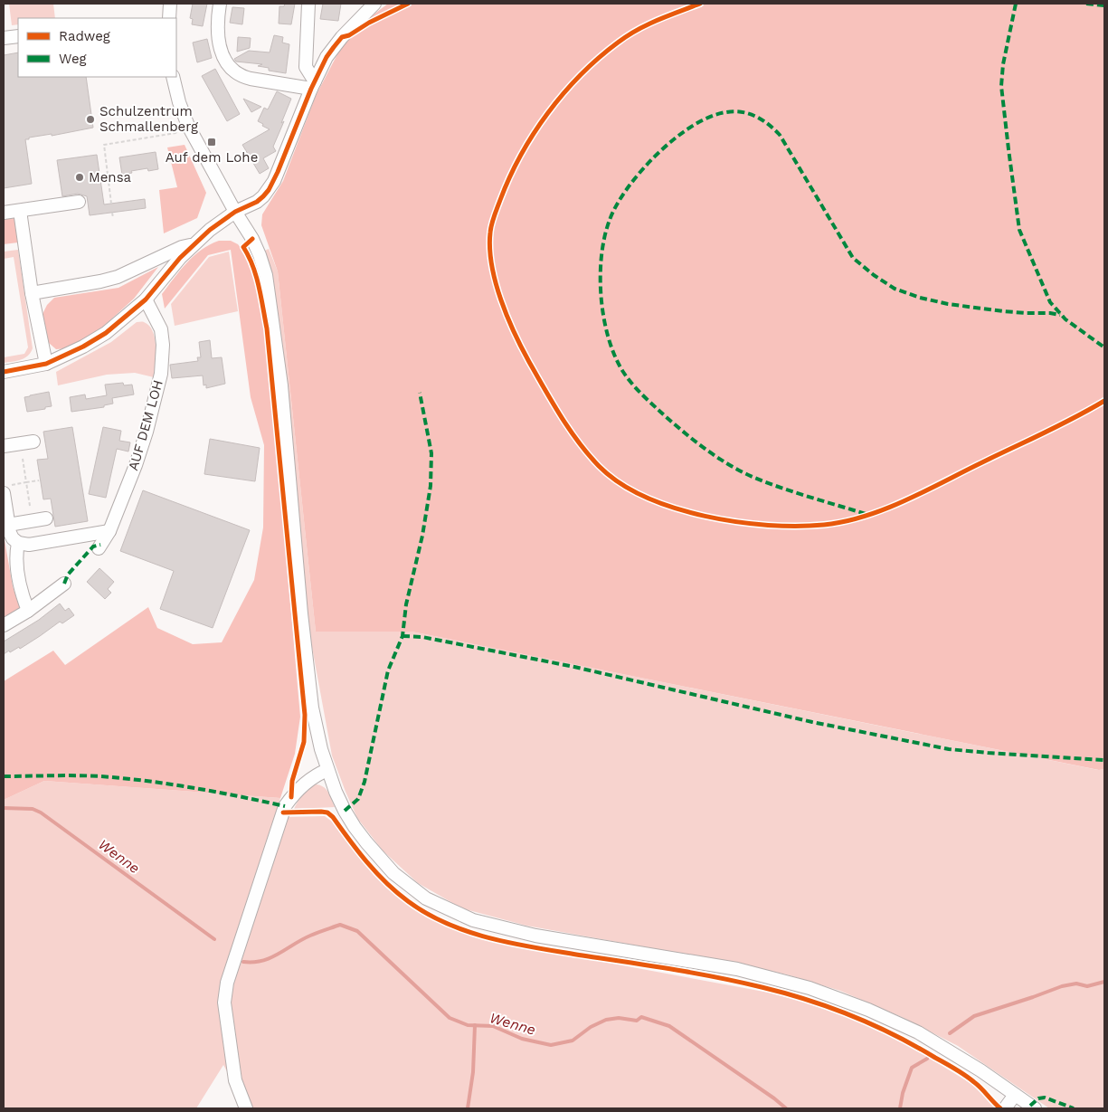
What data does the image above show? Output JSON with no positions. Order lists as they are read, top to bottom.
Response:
{
  "streets": {
    "street": ["AUF DEM LOH"]
  },
  "water": ["Wenne"],
  "places": {
    "other": ["Schulzentrum Schmallenberg", "Mensa"],
    "transit": ["Auf dem Lohe"]
  },
  "legend": ["Radweg", "Weg"]
}
